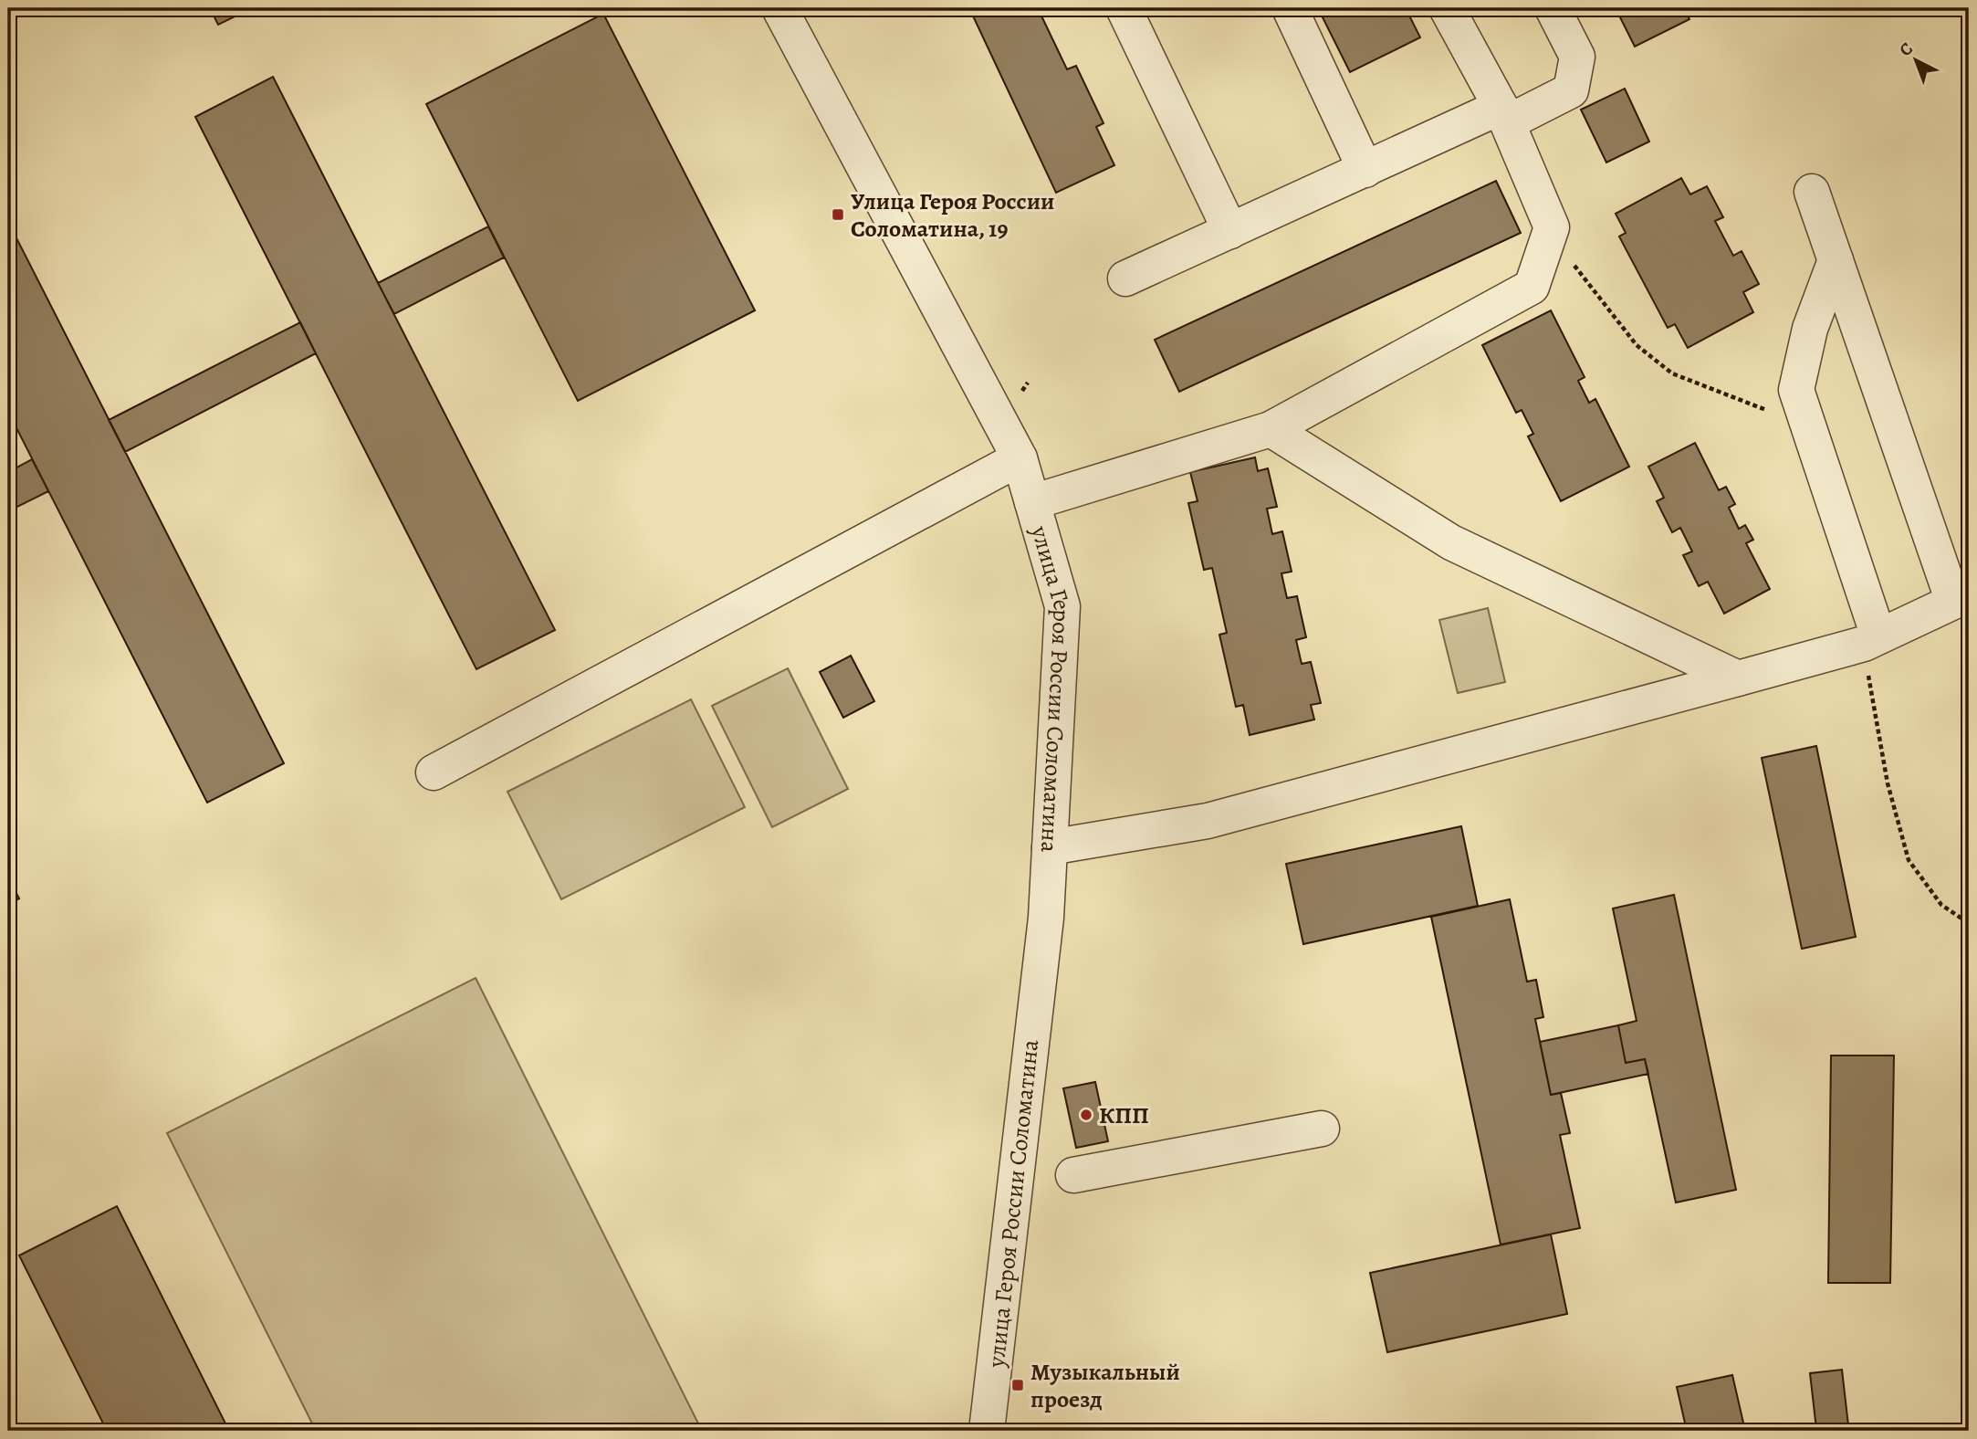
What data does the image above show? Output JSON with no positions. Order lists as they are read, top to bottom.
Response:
{
  "streets": {
    "street": ["улица Героя России Соломатина"]
  },
  "places": {
    "transit": ["Улица Героя России Соломатина, 19", "Музыкальный проезд"],
    "other": ["КПП"]
  },
  "north": "top left"
}
